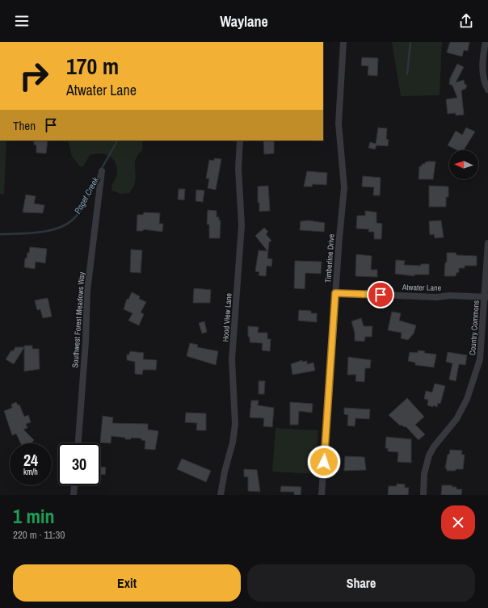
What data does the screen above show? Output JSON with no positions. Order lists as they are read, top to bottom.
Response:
{
  "streets": {
    "street": [
      "Timberline Drive",
      "Atwater Lane",
      "Hood View Lane",
      "Southwest Forest Meadows Way",
      "Country Commons"
    ]
  },
  "crossings": [
    ["Timberline Drive", "Atwater Lane"],
    ["Atwater Lane", "Country Commons"]
  ],
  "water": ["Paget Creek"],
  "north": "left",
  "page": {
    "header": "Waylane",
    "turn": ["170 m", "Atwater Lane"],
    "then": "Then",
    "speed": "24 km/h",
    "limit": "30",
    "heading": ["1 min", "220 m · 11:30"],
    "buttons": ["Exit", "Share"]
  }
}
